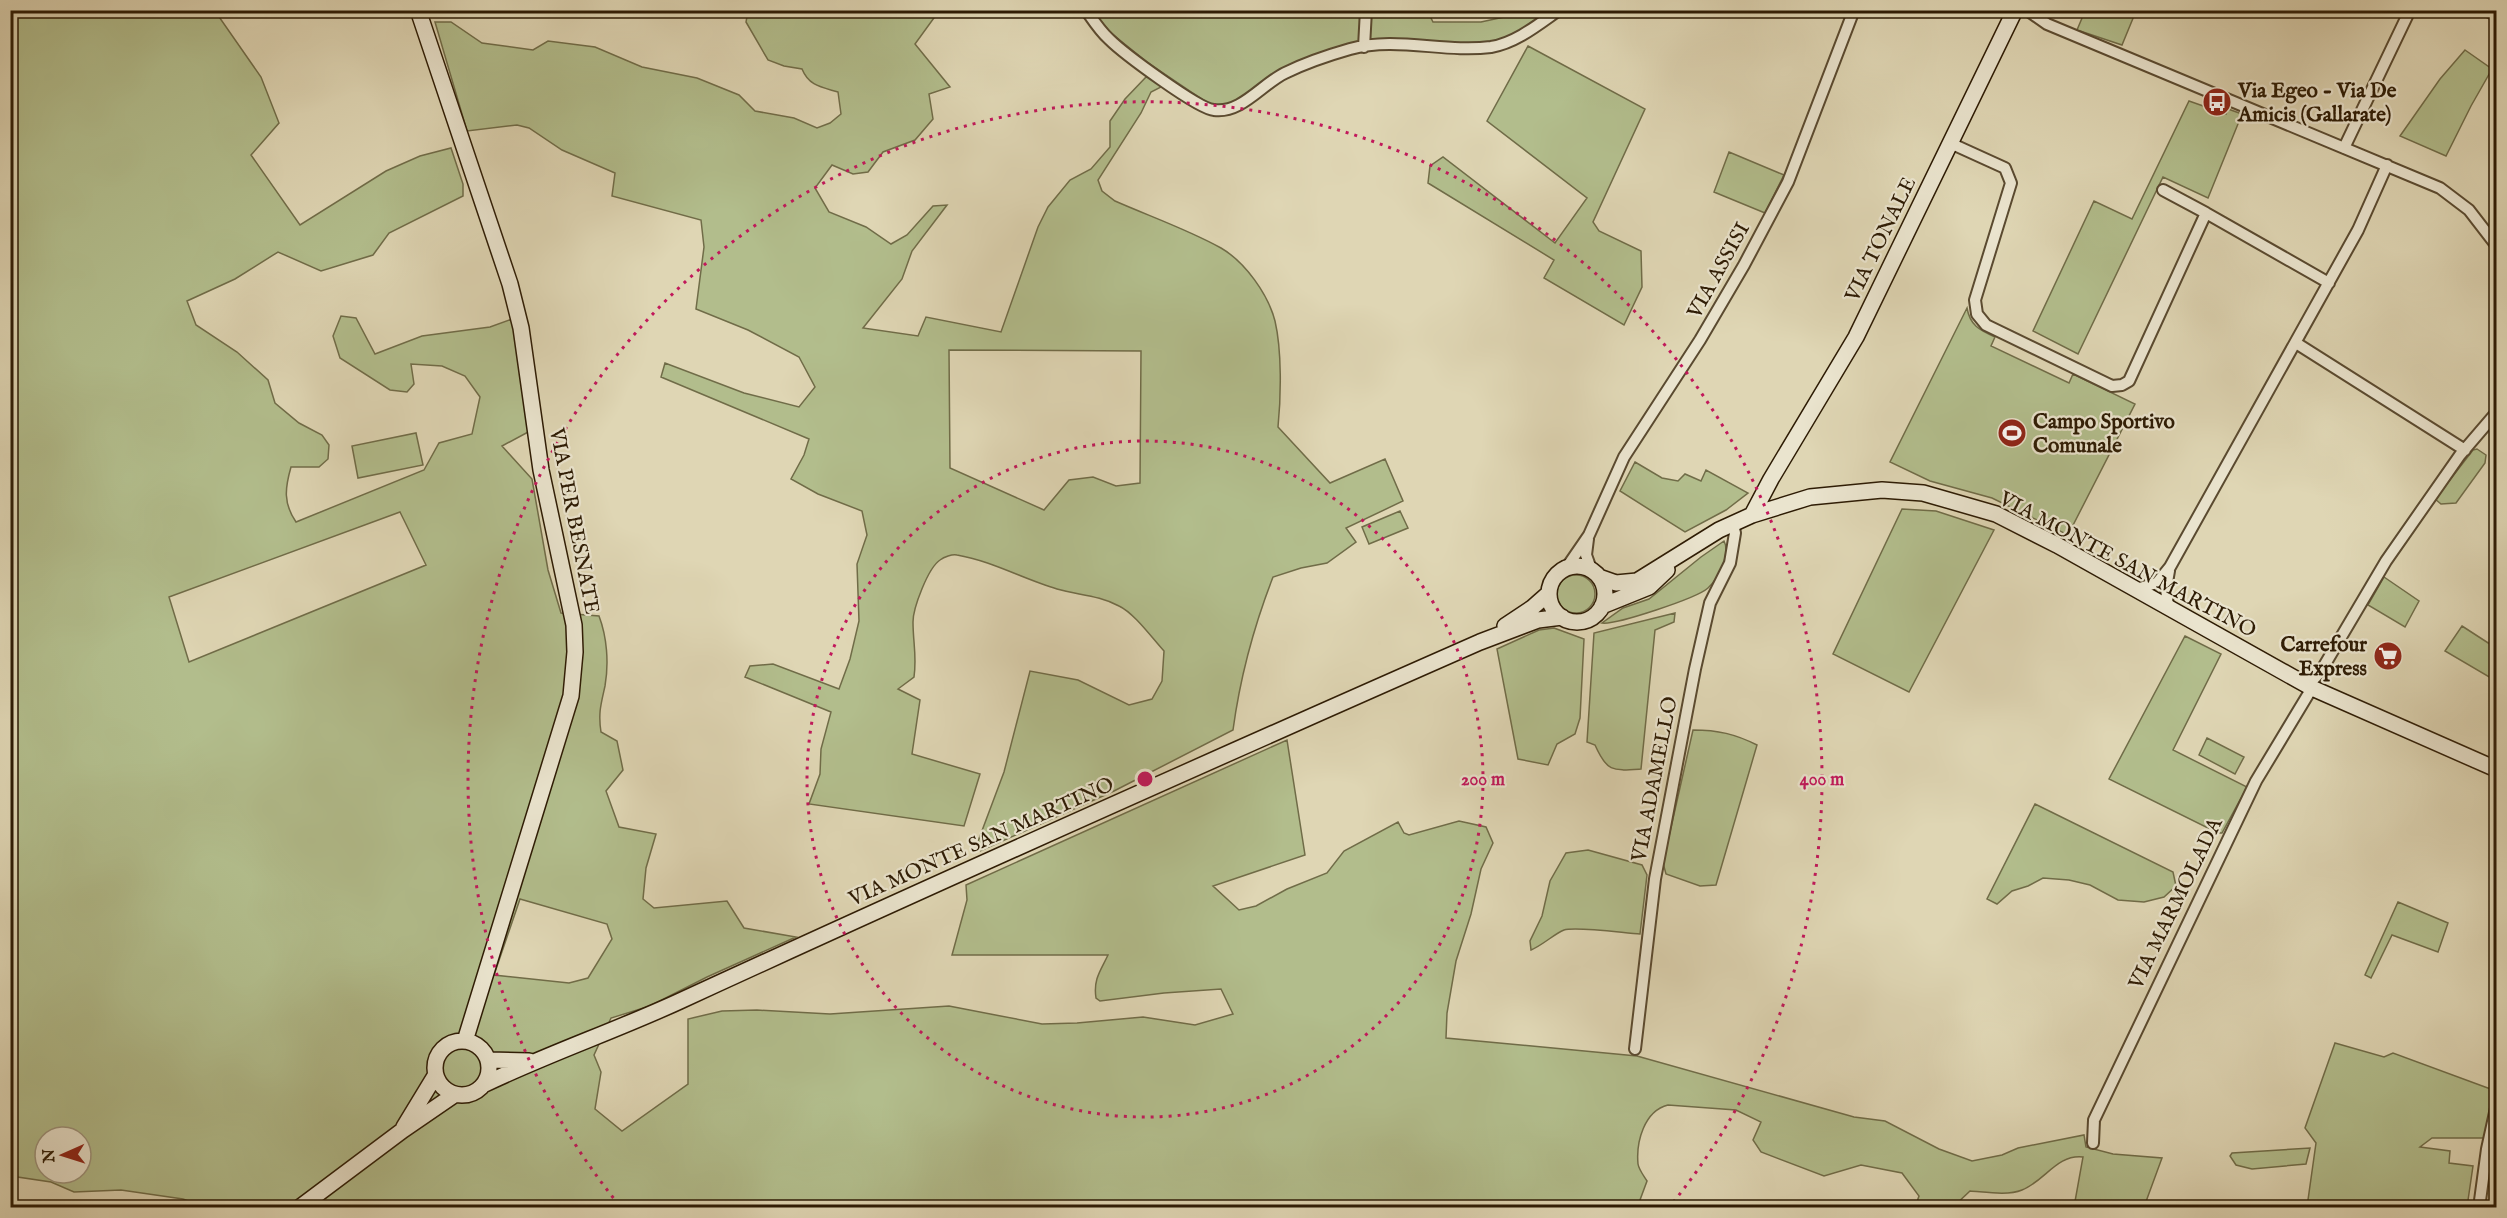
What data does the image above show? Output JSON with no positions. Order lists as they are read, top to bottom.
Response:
{
  "streets": {
    "street": [
      "VIA TONALE",
      "VIA ASSISI",
      "VIA PER BESNATE",
      "VIA MONTE SAN MARTINO",
      "VIA ADAMELLO",
      "VIA MARMOLADA"
    ]
  },
  "crossings": [
    ["VIA TONALE", "VIA MONTE SAN MARTINO"],
    ["VIA ASSISI", "VIA MONTE SAN MARTINO"],
    ["VIA PER BESNATE", "VIA MONTE SAN MARTINO"],
    ["VIA MONTE SAN MARTINO", "VIA ADAMELLO"],
    ["VIA MONTE SAN MARTINO", "VIA MARMOLADA"]
  ],
  "places": {
    "bus stop": ["Via Egeo - Via De Amicis (Gallarate)"],
    "sports": ["Campo Sportivo Comunale"],
    "supermarket": ["Carrefour Express"]
  },
  "north": "left",
  "rings": ["200 m", "400 m"]
}
